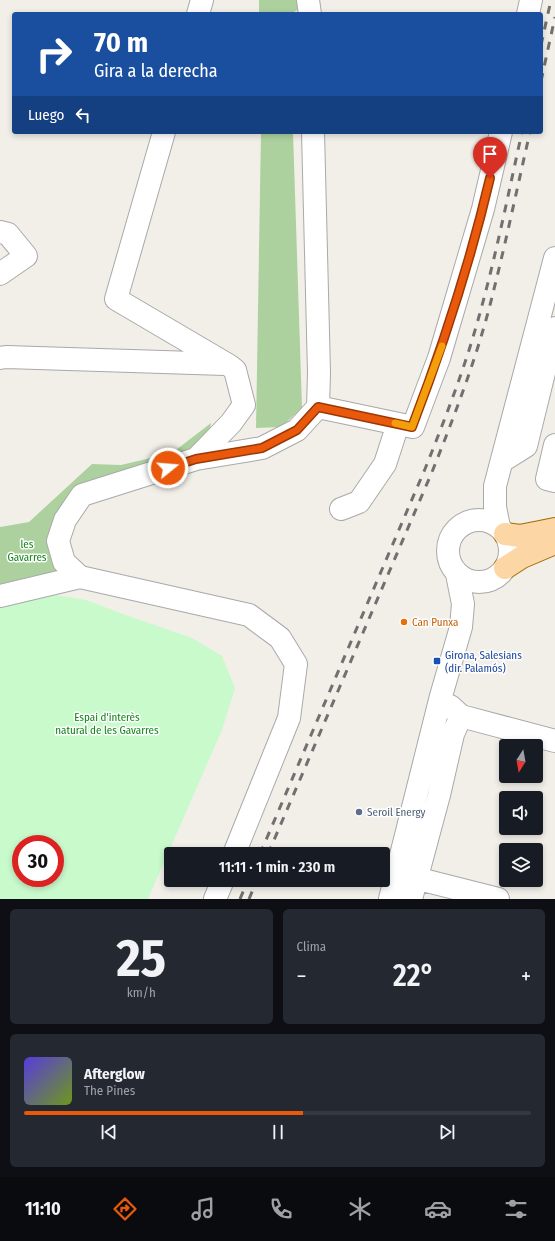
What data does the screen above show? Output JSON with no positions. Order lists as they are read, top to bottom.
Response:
{
  "parks": ["les Gavarres", "Espai d'interès natural de les Gavarres"],
  "places": {
    "other": ["Can Punxa", "Seroil Energy"],
    "transit": ["Girona, Salesians (dir. Palamós)"]
  },
  "north": "bottom",
  "page": {
    "turn": ["70 m", "Gira a la derecha"],
    "then": "Luego",
    "limit": "30",
    "trip": "11:11 · 1 min · 230 m",
    "tile": [
      ["25", "km/h"],
      "Clima"
    ],
    "heat": ["−", "22°", "+"],
    "song": ["Afterglow", "The Pines"],
    "tabs": "11:10"
  }
}
